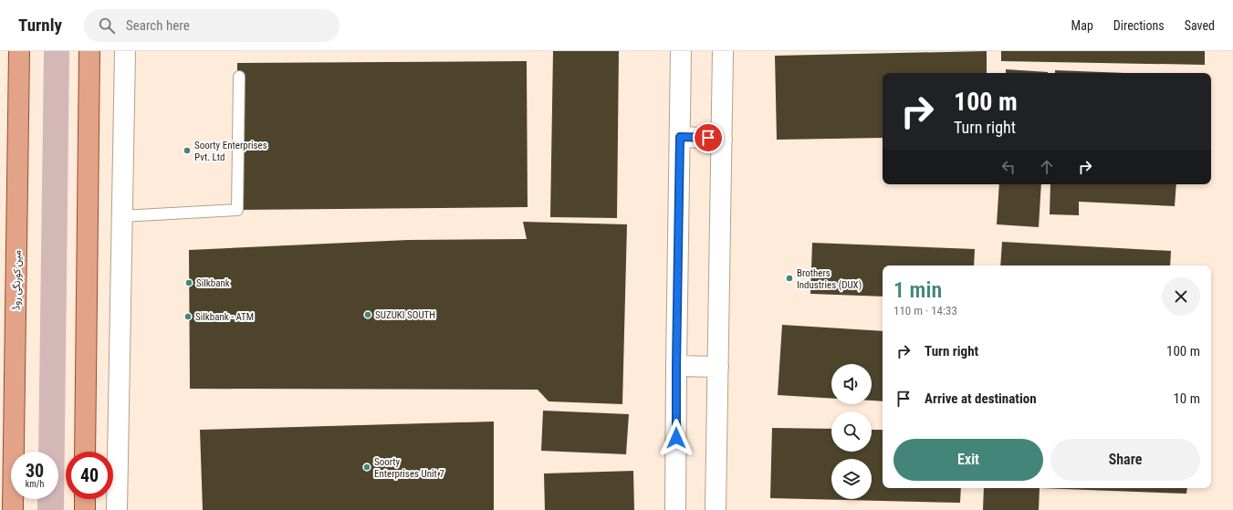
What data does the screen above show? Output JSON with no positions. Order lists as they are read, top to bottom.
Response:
{
  "streets": {
    "main road": ["مین کورنگی روڈ"]
  },
  "places": [
    "Soorty Enterprises Pvt. Ltd",
    "Brothers Industries (DUX)",
    "Silkbank",
    "SUZUKI SOUTH",
    "Silkbank - ATM",
    "Soorty Enterprises Unit 7"
  ],
  "page": {
    "header": "Turnly",
    "search": "Search here",
    "nav": ["Map", "Directions", "Saved"],
    "turn": ["100 m", "Turn right"],
    "heading": ["1 min", "110 m · 14:33"],
    "list": [
      {
        "name": "Turn right",
        "value": "100 m"
      },
      {
        "name": "Arrive at destination",
        "value": "10 m"
      }
    ],
    "buttons": ["Exit", "Share"],
    "speed": "30 km/h",
    "limit": "40"
  }
}
